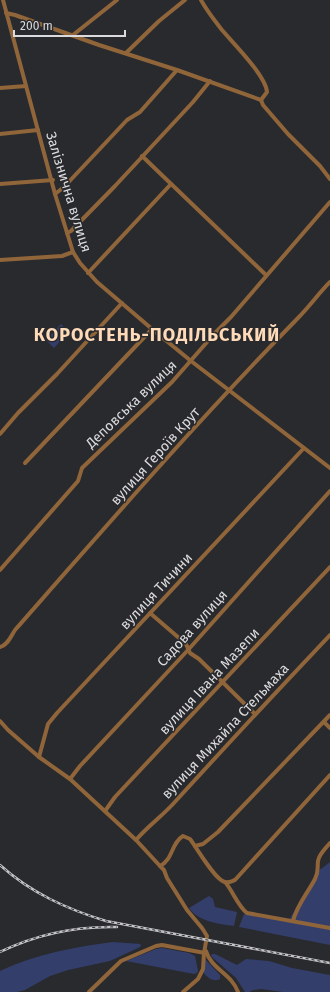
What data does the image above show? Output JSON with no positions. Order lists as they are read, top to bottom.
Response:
{
  "streets": {
    "street": [
      "Залізнична вулиця",
      "Деповська вулиця",
      "вулиця Героїв Крут",
      "вулиця Тичини",
      "Садова вулиця",
      "вулиця Івана Мазепи",
      "вулиця Михайла Стельмаха"
    ]
  },
  "crossings": [
    ["Залізнична вулиця", "Деповська вулиця"],
    ["Залізнична вулиця", "вулиця Героїв Крут"],
    ["Залізнична вулиця", "вулиця Тичини"]
  ],
  "districts": ["КОРОСТЕНЬ-ПОДІЛЬСЬКИЙ"],
  "scale_bar": "200 m"
}
